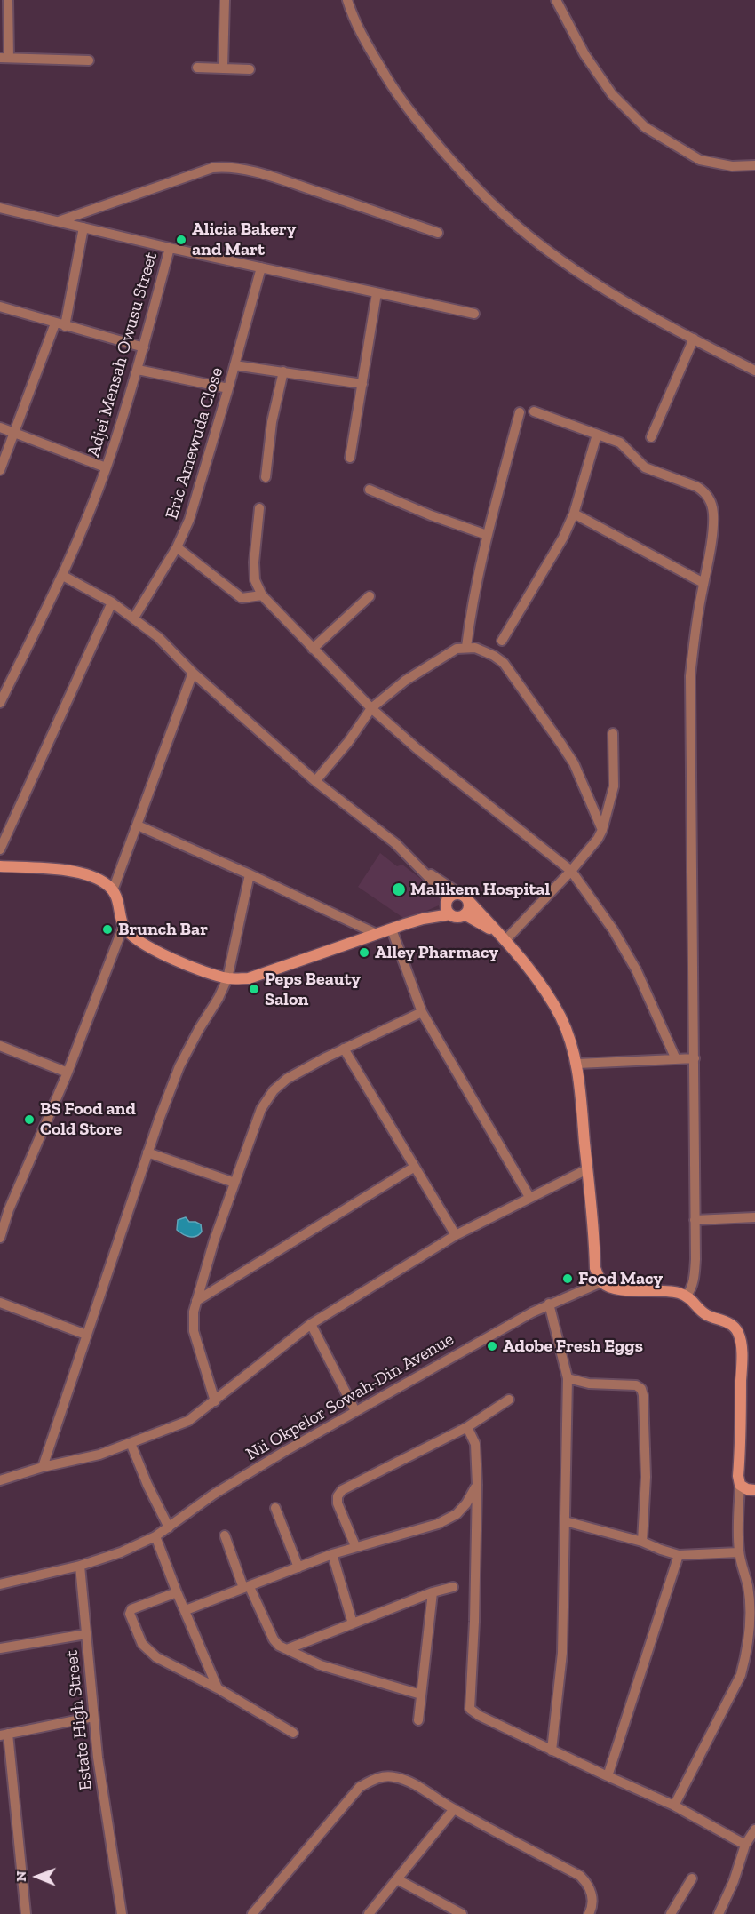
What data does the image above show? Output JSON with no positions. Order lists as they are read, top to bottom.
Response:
{
  "streets": {
    "street": [
      "Adjei Mensah Owusu Street",
      "Eric Amewuda Close",
      "Nii Okpelor Sowah-Din Avenue",
      "Estate High Street"
    ]
  },
  "crossings": [
    ["Nii Okpelor Sowah-Din Avenue", "Estate High Street"]
  ],
  "places": [
    "Alicia Bakery and Mart",
    "Malikem Hospital",
    "Brunch Bar",
    "Alley Pharmacy",
    "Peps Beauty Salon",
    "BS Food and Cold Store",
    "Food Macy",
    "Adobe Fresh Eggs"
  ],
  "north": "left"
}
